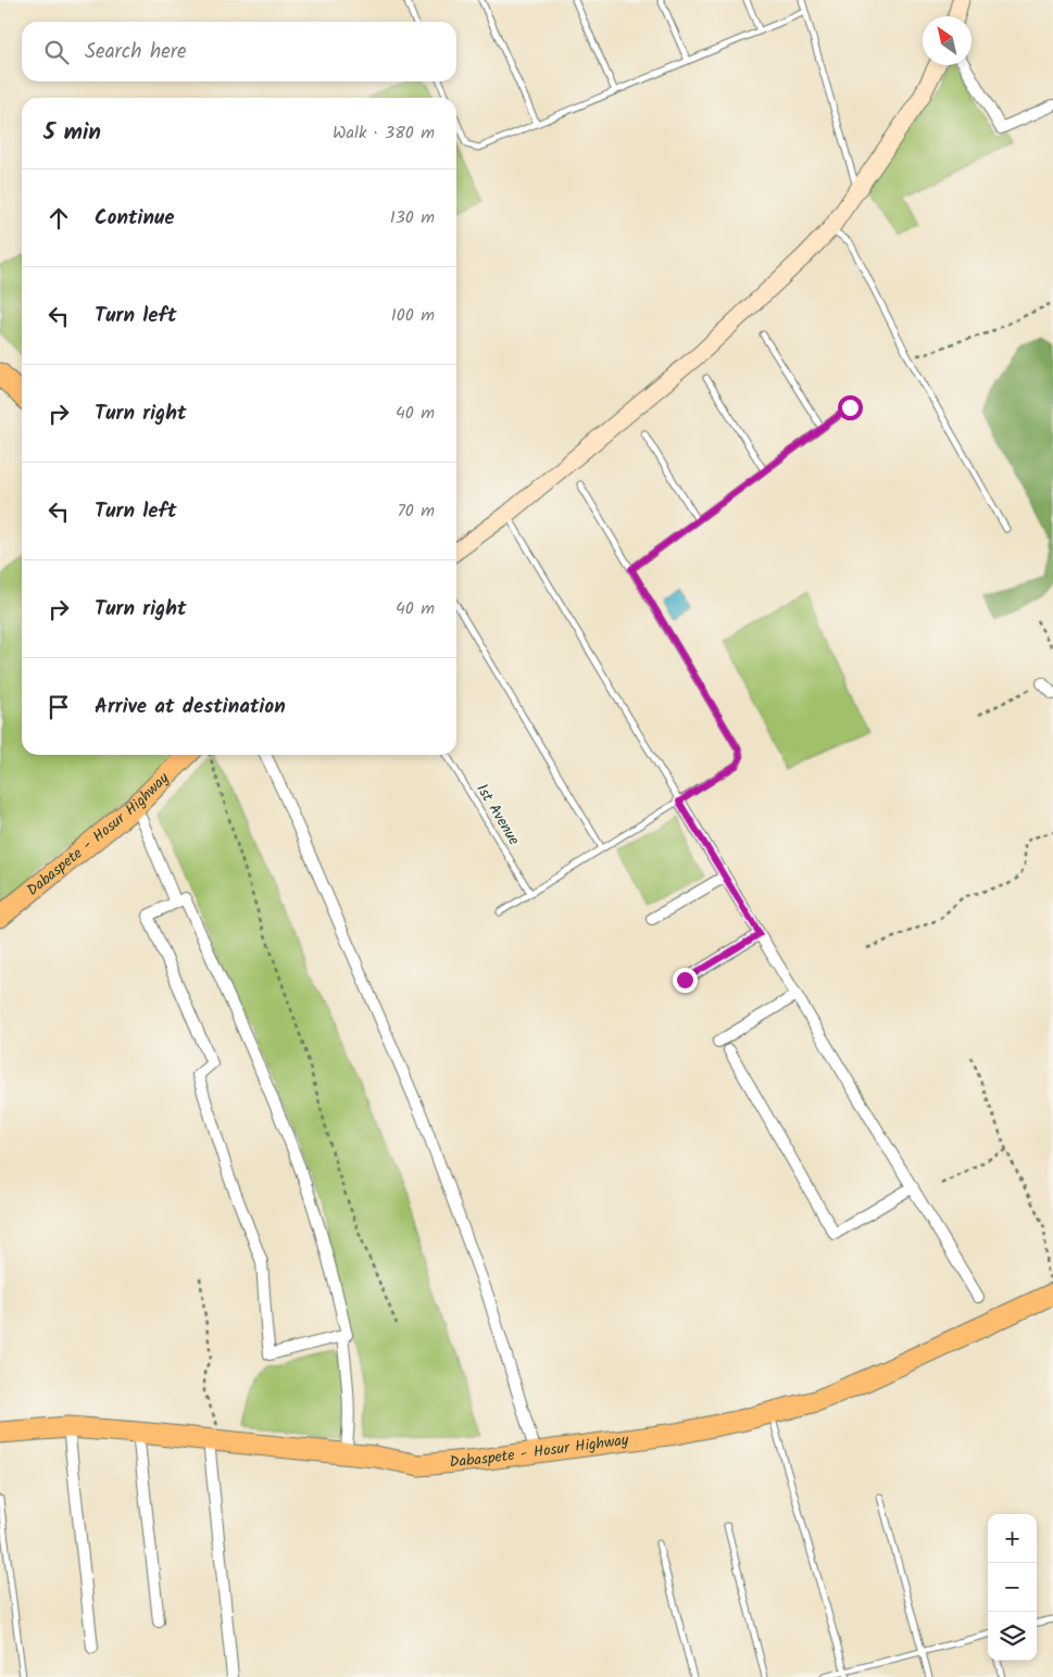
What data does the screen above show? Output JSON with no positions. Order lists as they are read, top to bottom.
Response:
{
  "streets": {
    "highway": ["Dabaspete - Hosur Highway"],
    "lane": ["1st Avenue"]
  },
  "north": "top left",
  "page": {
    "search": "Search here",
    "heading": ["5 min", "Walk · 380 m"],
    "list": [
      ["Continue", "130 m"],
      ["Turn left", "100 m"],
      ["Turn right", "40 m"],
      ["Turn left", "70 m"],
      ["Turn right", "40 m"],
      "Arrive at destination"
    ],
    "map_buttons": ["+", "−"]
  }
}
